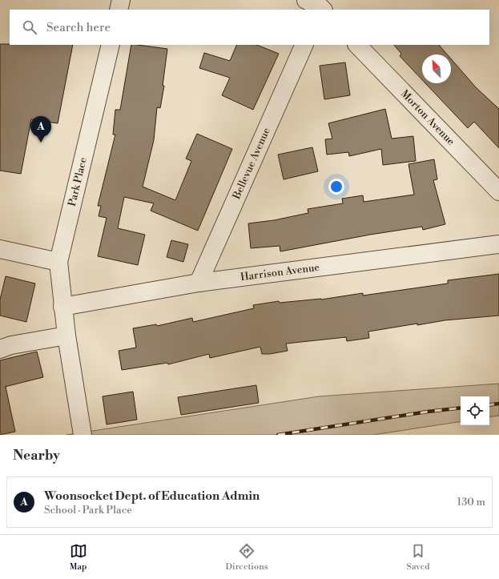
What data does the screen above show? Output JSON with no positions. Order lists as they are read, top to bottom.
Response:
{
  "streets": {
    "street": [
      "Morton Avenue",
      "Bellevue Avenue",
      "Park Place",
      "Harrison Avenue"
    ]
  },
  "crossings": [
    ["Bellevue Avenue", "Harrison Avenue"]
  ],
  "north": "top left",
  "page": {
    "search": "Search here",
    "pins": "A",
    "heading": "Nearby",
    "list": [
      {
        "mark": "A",
        "name": "Woonsocket Dept. of Education Admin",
        "note": "School · Park Place",
        "value": "130 m"
      }
    ],
    "nav": ["Map", "Directions", "Saved"]
  }
}
